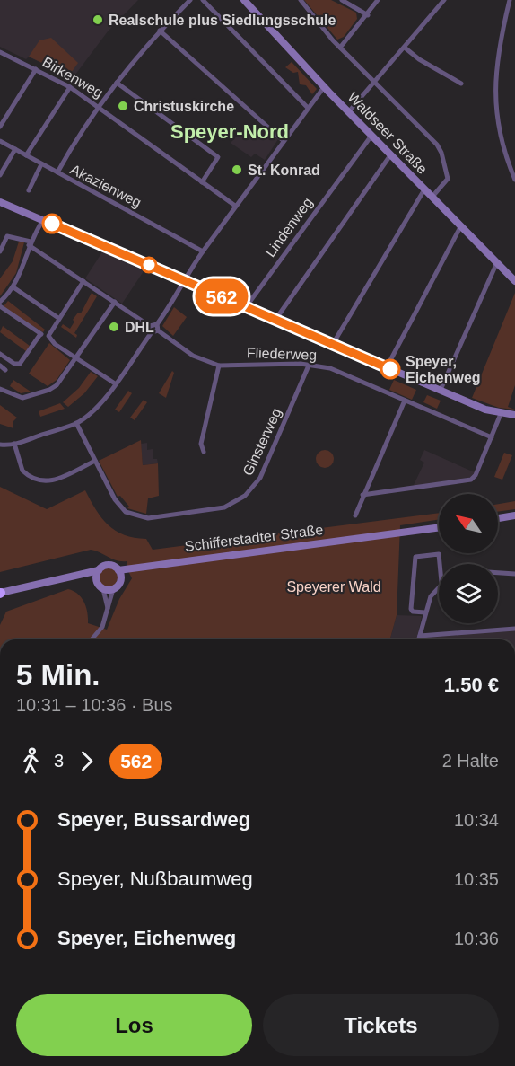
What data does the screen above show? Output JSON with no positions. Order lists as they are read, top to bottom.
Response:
{
  "streets": {
    "main road": ["Waldseer Straße", "Schifferstadter Straße"],
    "street": [
      "Birkenweg",
      "Akazienweg",
      "Lindenweg",
      "Fliederweg",
      "Ginsterweg"
    ]
  },
  "crossings": [
    ["Waldseer Straße", "Lindenweg"],
    ["Fliederweg", "Ginsterweg"]
  ],
  "districts": ["Speyer-Nord"],
  "parks": ["Speyerer Wald"],
  "places": [
    "Realschule plus Siedlungsschule",
    "Christuskirche",
    "St. Konrad",
    "DHL",
    "Speyer, Eichenweg"
  ],
  "lines": ["bus line 562"],
  "north": "top left",
  "page": {
    "on_map": "562",
    "heading": ["5 Min.", "10:31 – 10:36 · Bus", "1.50 €"],
    "legs": ["3", "562", "2 Halte"],
    "list": [
      {
        "name": "Speyer, Bussardweg",
        "value": "10:34"
      },
      {
        "name": "Speyer, Nußbaumweg",
        "value": "10:35"
      },
      {
        "name": "Speyer, Eichenweg",
        "value": "10:36"
      }
    ],
    "buttons": ["Los", "Tickets"]
  }
}
